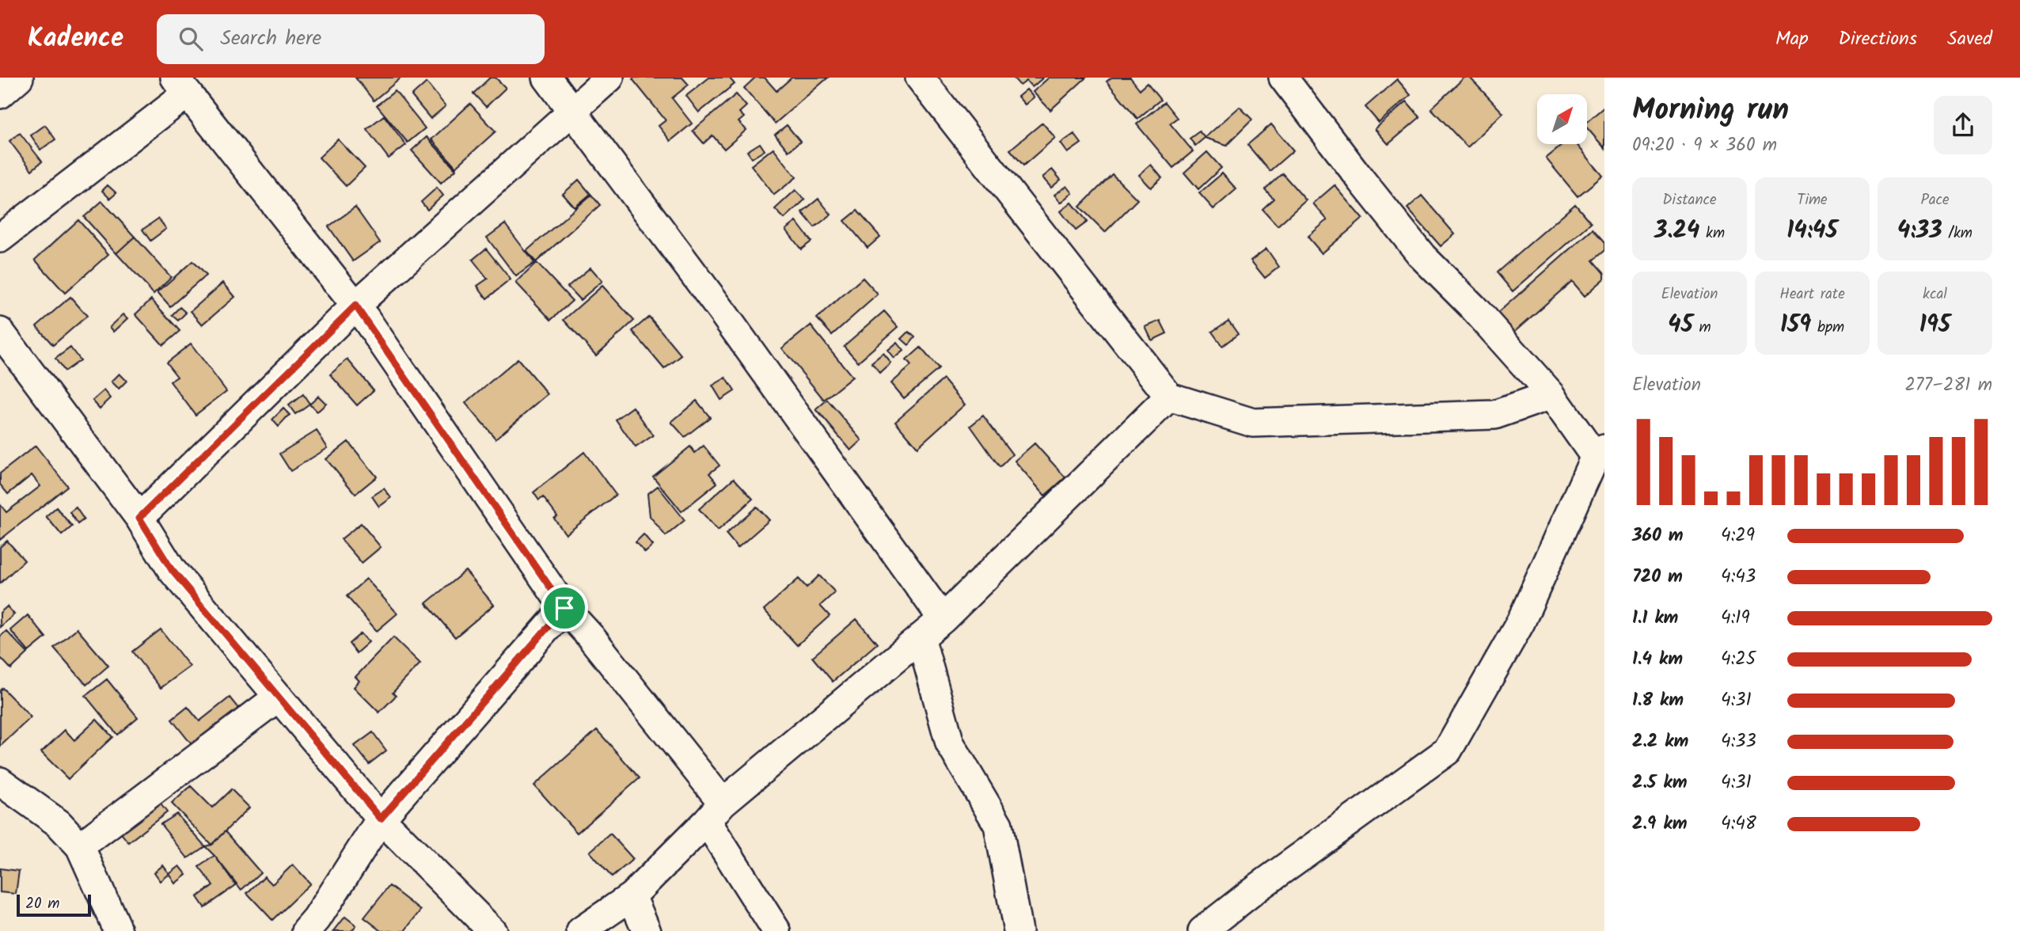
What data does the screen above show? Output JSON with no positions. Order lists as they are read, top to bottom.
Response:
{
  "scale_bar": "20 m",
  "north": "top right",
  "page": {
    "header": "Kadence",
    "search": "Search here",
    "nav": ["Map", "Directions", "Saved"],
    "heading": ["Morning run", "09:20 · 9 × 360 m"],
    "stats": [
      ["Distance", "3.24 km"],
      ["Time", "14:45"],
      ["Pace", "4:33 /km"],
      ["Elevation", "45 m"],
      ["Heart rate", "159 bpm"],
      ["kcal", "195"]
    ],
    "chart": ["Elevation", "277–281 m"],
    "list": [
      {
        "name": "360 m",
        "note": "4:29"
      },
      {
        "name": "720 m",
        "note": "4:43"
      },
      {
        "name": "1.1 km",
        "note": "4:19"
      },
      {
        "name": "1.4 km",
        "note": "4:25"
      },
      {
        "name": "1.8 km",
        "note": "4:31"
      },
      {
        "name": "2.2 km",
        "note": "4:33"
      },
      {
        "name": "2.5 km",
        "note": "4:31"
      },
      {
        "name": "2.9 km",
        "note": "4:48"
      }
    ],
    "scale": "20 m"
  }
}
